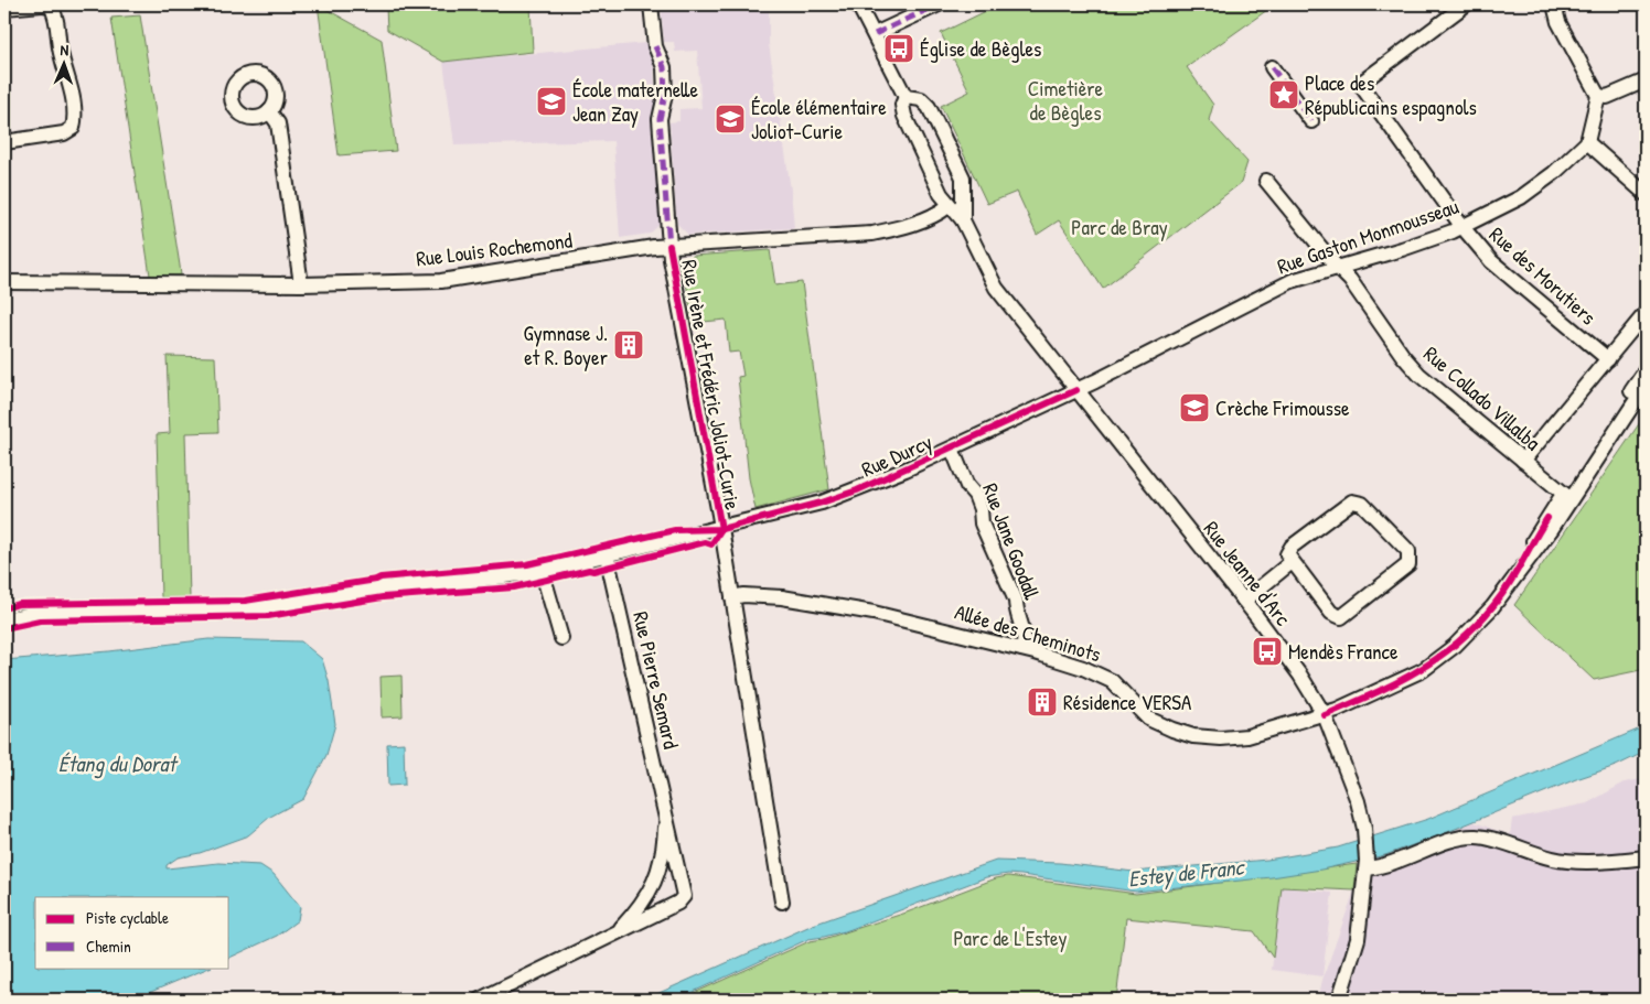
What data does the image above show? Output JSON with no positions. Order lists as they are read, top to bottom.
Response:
{
  "streets": {
    "street": [
      "Rue Gaston Monmousseau",
      "Rue Louis Rochemond",
      "Rue des Morutiers",
      "Rue Irène et Frédéric Joliot-Curie",
      "Rue Collado Villalba",
      "Rue Durcy",
      "Rue Jane Goodall",
      "Rue Jeanne d'Arc",
      "Allée des Cheminots",
      "Rue Pierre Semard"
    ]
  },
  "crossings": [
    ["Rue Gaston Monmousseau", "Rue des Morutiers"],
    ["Rue Gaston Monmousseau", "Rue Collado Villalba"],
    ["Rue Gaston Monmousseau", "Rue Durcy"],
    ["Rue Gaston Monmousseau", "Rue Jeanne d'Arc"],
    ["Rue Louis Rochemond", "Rue Irène et Frédéric Joliot-Curie"],
    ["Rue Louis Rochemond", "Rue Jeanne d'Arc"],
    ["Rue Irène et Frédéric Joliot-Curie", "Rue Durcy"],
    ["Rue Irène et Frédéric Joliot-Curie", "Allée des Cheminots"],
    ["Rue Collado Villalba", "Allée des Cheminots"],
    ["Rue Durcy", "Rue Jane Goodall"],
    ["Rue Durcy", "Rue Jeanne d'Arc"],
    ["Rue Durcy", "Rue Pierre Semard"],
    ["Rue Jane Goodall", "Allée des Cheminots"],
    ["Rue Jeanne d'Arc", "Allée des Cheminots"]
  ],
  "water": ["Étang du Dorat", "Estey de Franc"],
  "parks": ["Cimetière de Bègles", "Parc de Bray", "Parc de L'Estey"],
  "places": {
    "bus stop": ["Église de Bègles", "Mendès France"],
    "place": ["Place des Républicains espagnols"],
    "school or university": ["École maternelle Jean Zay", "École élémentaire Joliot-Curie", "Crèche Frimousse"],
    "building": ["Gymnase J. et R. Boyer", "Résidence VERSA"]
  },
  "legend": ["Piste cyclable", "Chemin"],
  "north": "top"
}
